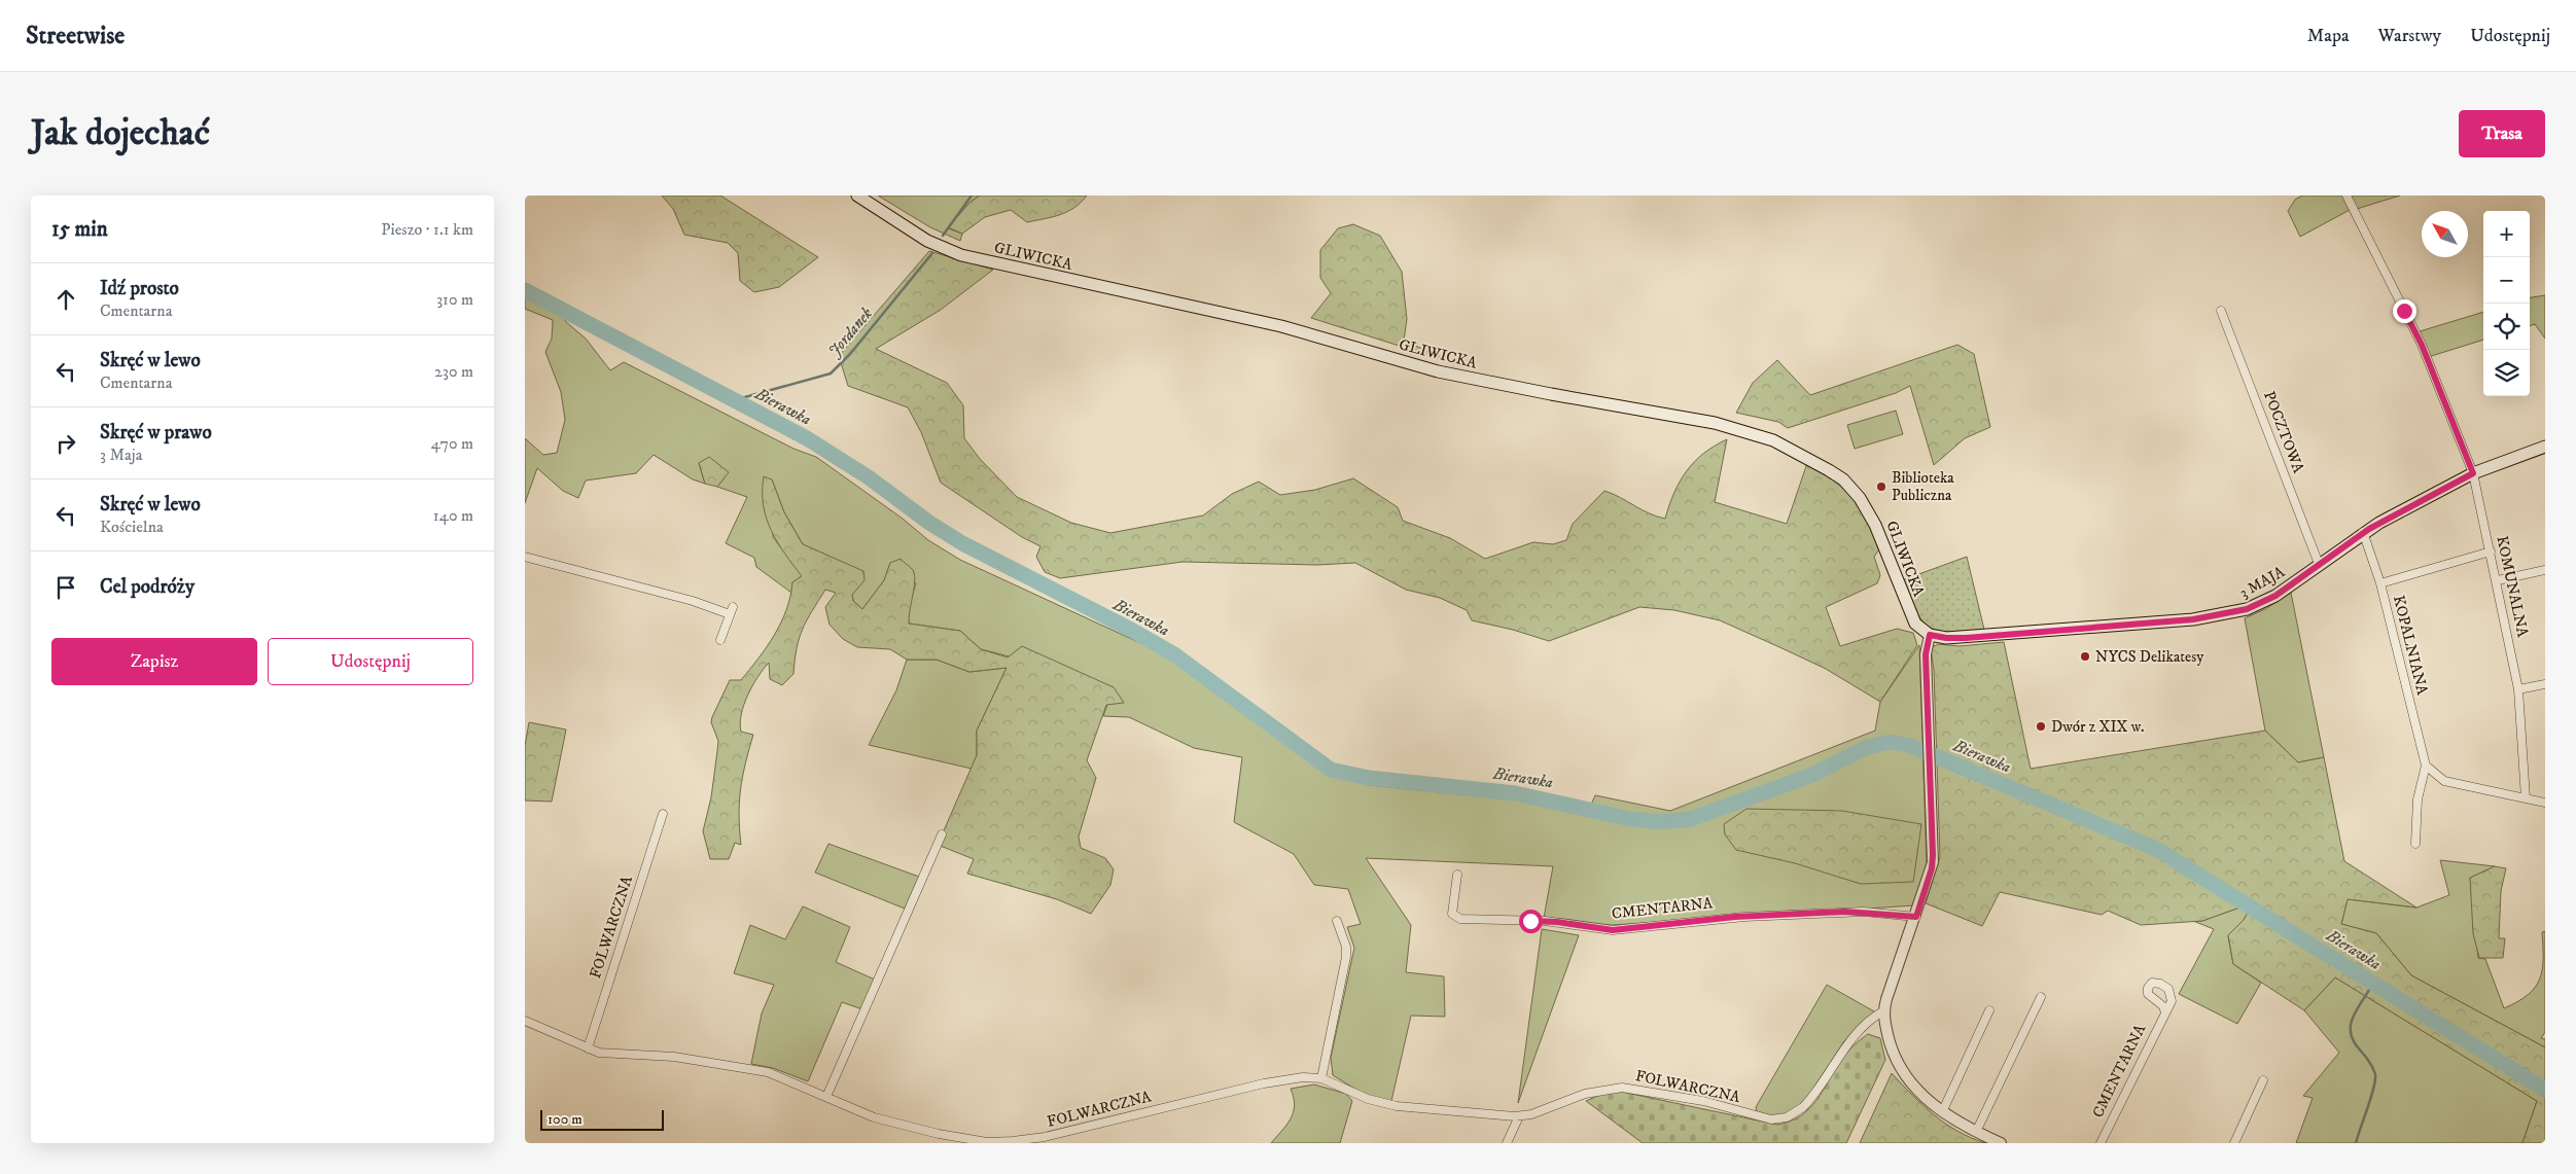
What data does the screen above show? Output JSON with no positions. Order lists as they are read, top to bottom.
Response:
{
  "streets": {
    "main road": ["GLIWICKA", "3 MAJA"],
    "street": [
      "POCZTOWA",
      "KOMUNALNA",
      "KOPALNIANA",
      "CMENTARNA",
      "FOLWARCZNA"
    ]
  },
  "crossings": [
    ["GLIWICKA", "3 MAJA"],
    ["POCZTOWA", "3 MAJA"],
    ["3 MAJA", "KOMUNALNA"],
    ["3 MAJA", "KOPALNIANA"]
  ],
  "water": ["Jordanek", "Bierawka"],
  "places": ["Biblioteka Publiczna", "NYCS Delikatesy", "Dwór z XIX w."],
  "scale_bar": "100 m",
  "north": "top left",
  "page": {
    "header": "Streetwise",
    "nav": ["Mapa", "Warstwy", "Udostępnij"],
    "buttons": [
      "Trasa",
      ["Zapisz", "Udostępnij"]
    ],
    "title": "Jak dojechać",
    "heading": ["15 min", "Pieszo · 1.1 km"],
    "map_buttons": ["+", "−"],
    "list": [
      ["Idź prosto", "Cmentarna", "310 m"],
      ["Skręć w lewo", "Cmentarna", "230 m"],
      ["Skręć w prawo", "3 Maja", "470 m"],
      ["Skręć w lewo", "Kościelna", "140 m"],
      "Cel podróży"
    ],
    "scale": "100 m"
  }
}
